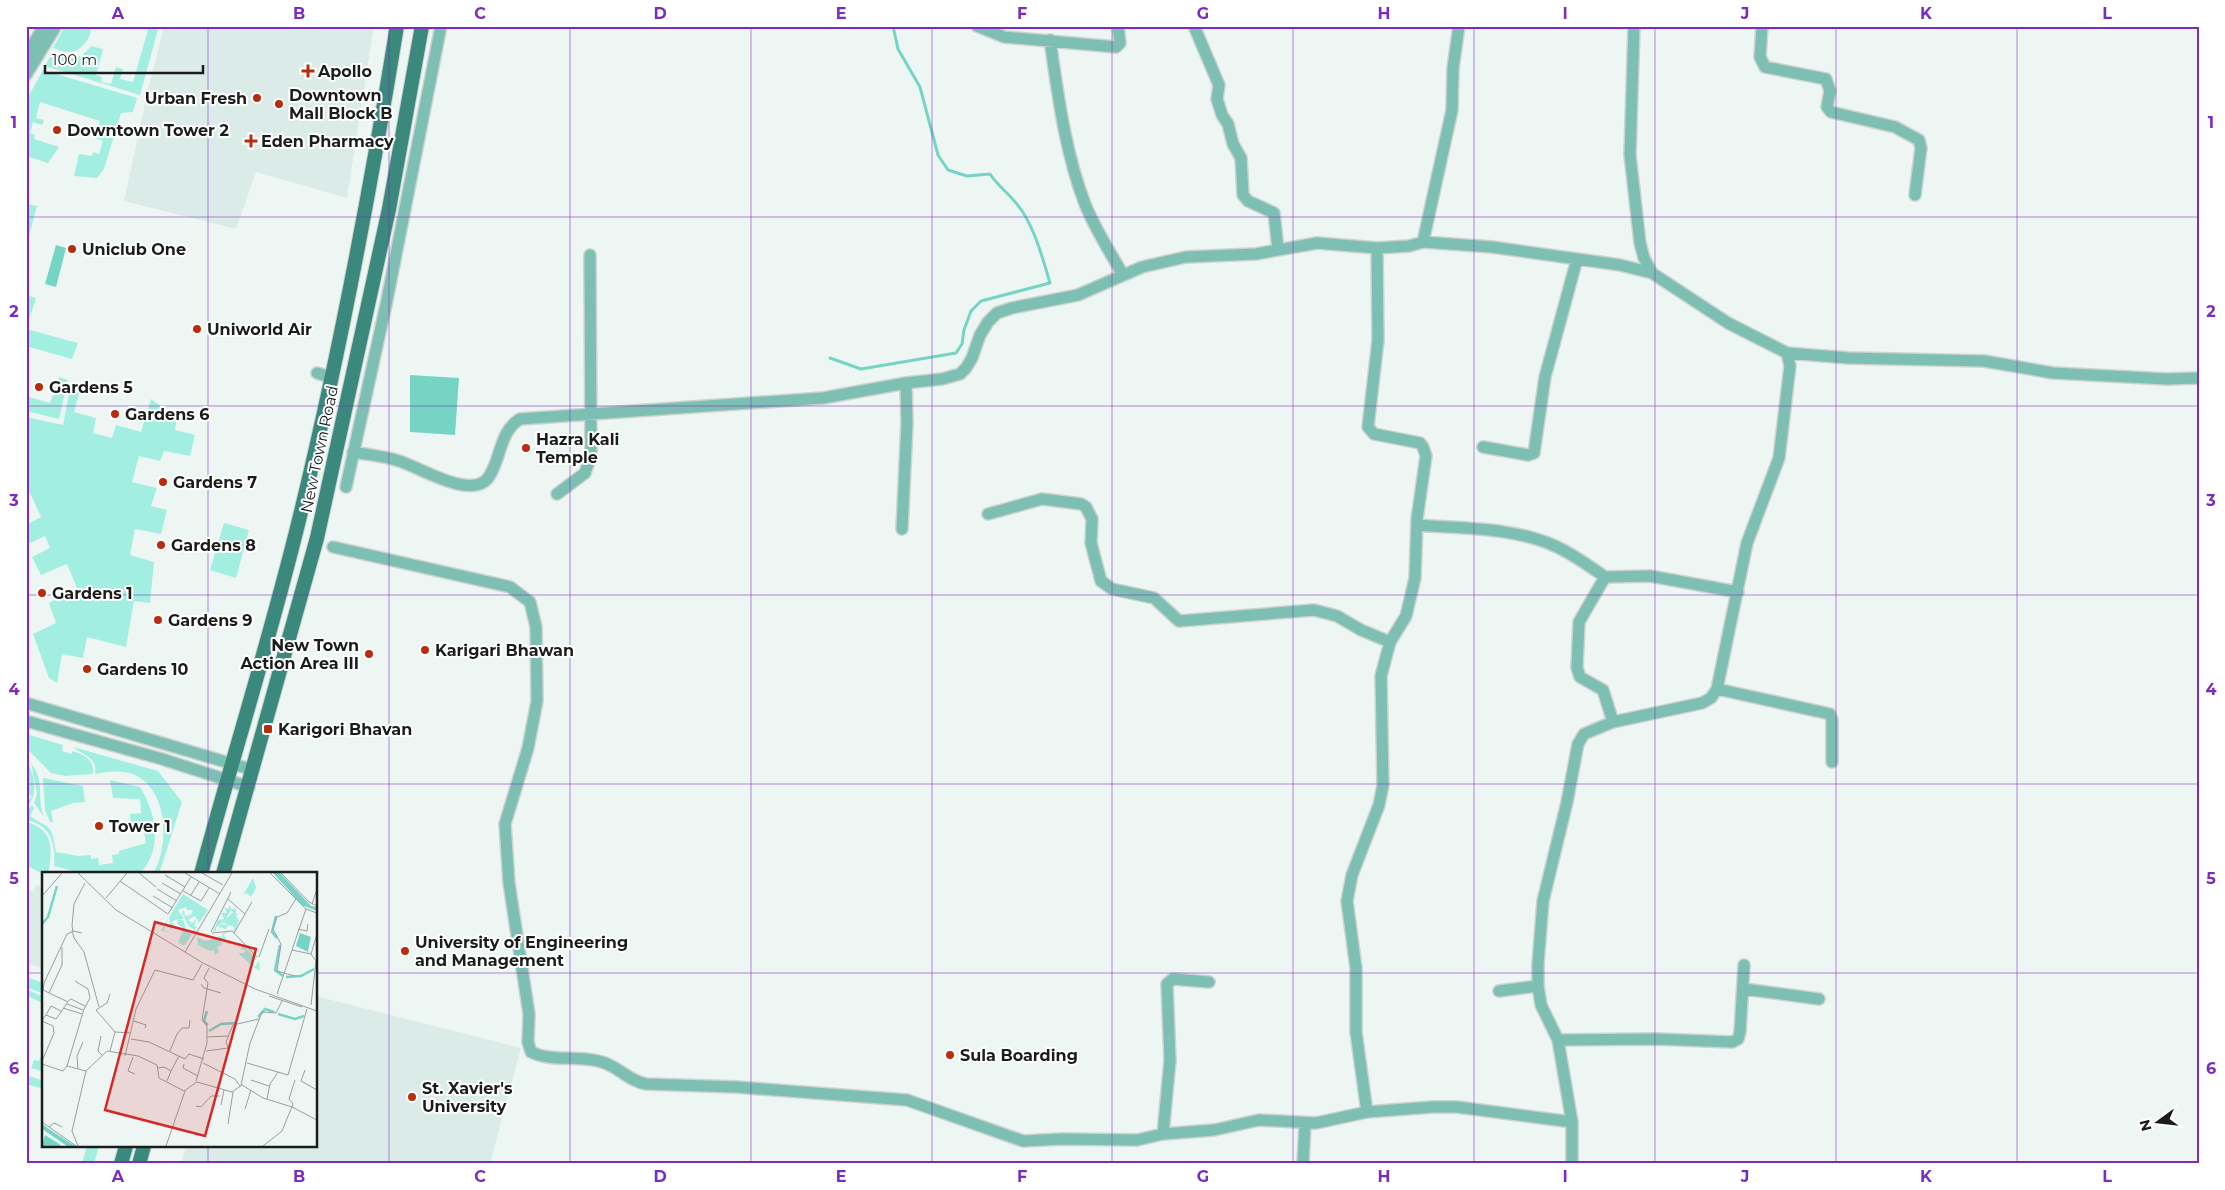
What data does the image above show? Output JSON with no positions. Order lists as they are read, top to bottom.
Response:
{
  "streets": {
    "main road": ["New Town Road"]
  },
  "places": {
    "health": ["Apollo", "Eden Pharmacy"],
    "other": [
      "Urban Fresh",
      "Downtown Mall Block B",
      "Downtown Tower 2",
      "Uniclub One",
      "Uniworld Air",
      "Gardens 5",
      "Gardens 6",
      "Hazra Kali Temple",
      "Gardens 7",
      "Gardens 8",
      "Gardens 1",
      "Gardens 9",
      "Karigari Bhawan",
      "New Town Action Area III",
      "Gardens 10",
      "Tower 1",
      "University of Engineering and Management",
      "Sula Boarding",
      "St. Xavier's University"
    ],
    "transit": ["Karigori Bhavan"]
  },
  "scale_bar": "100 m",
  "north": "left",
  "grid": {
    "columns": [
      "A",
      "B",
      "C",
      "D",
      "E",
      "F",
      "G",
      "H",
      "I",
      "J",
      "K",
      "L"
    ],
    "rows": [
      "1",
      "2",
      "3",
      "4",
      "5",
      "6"
    ]
  }
}
